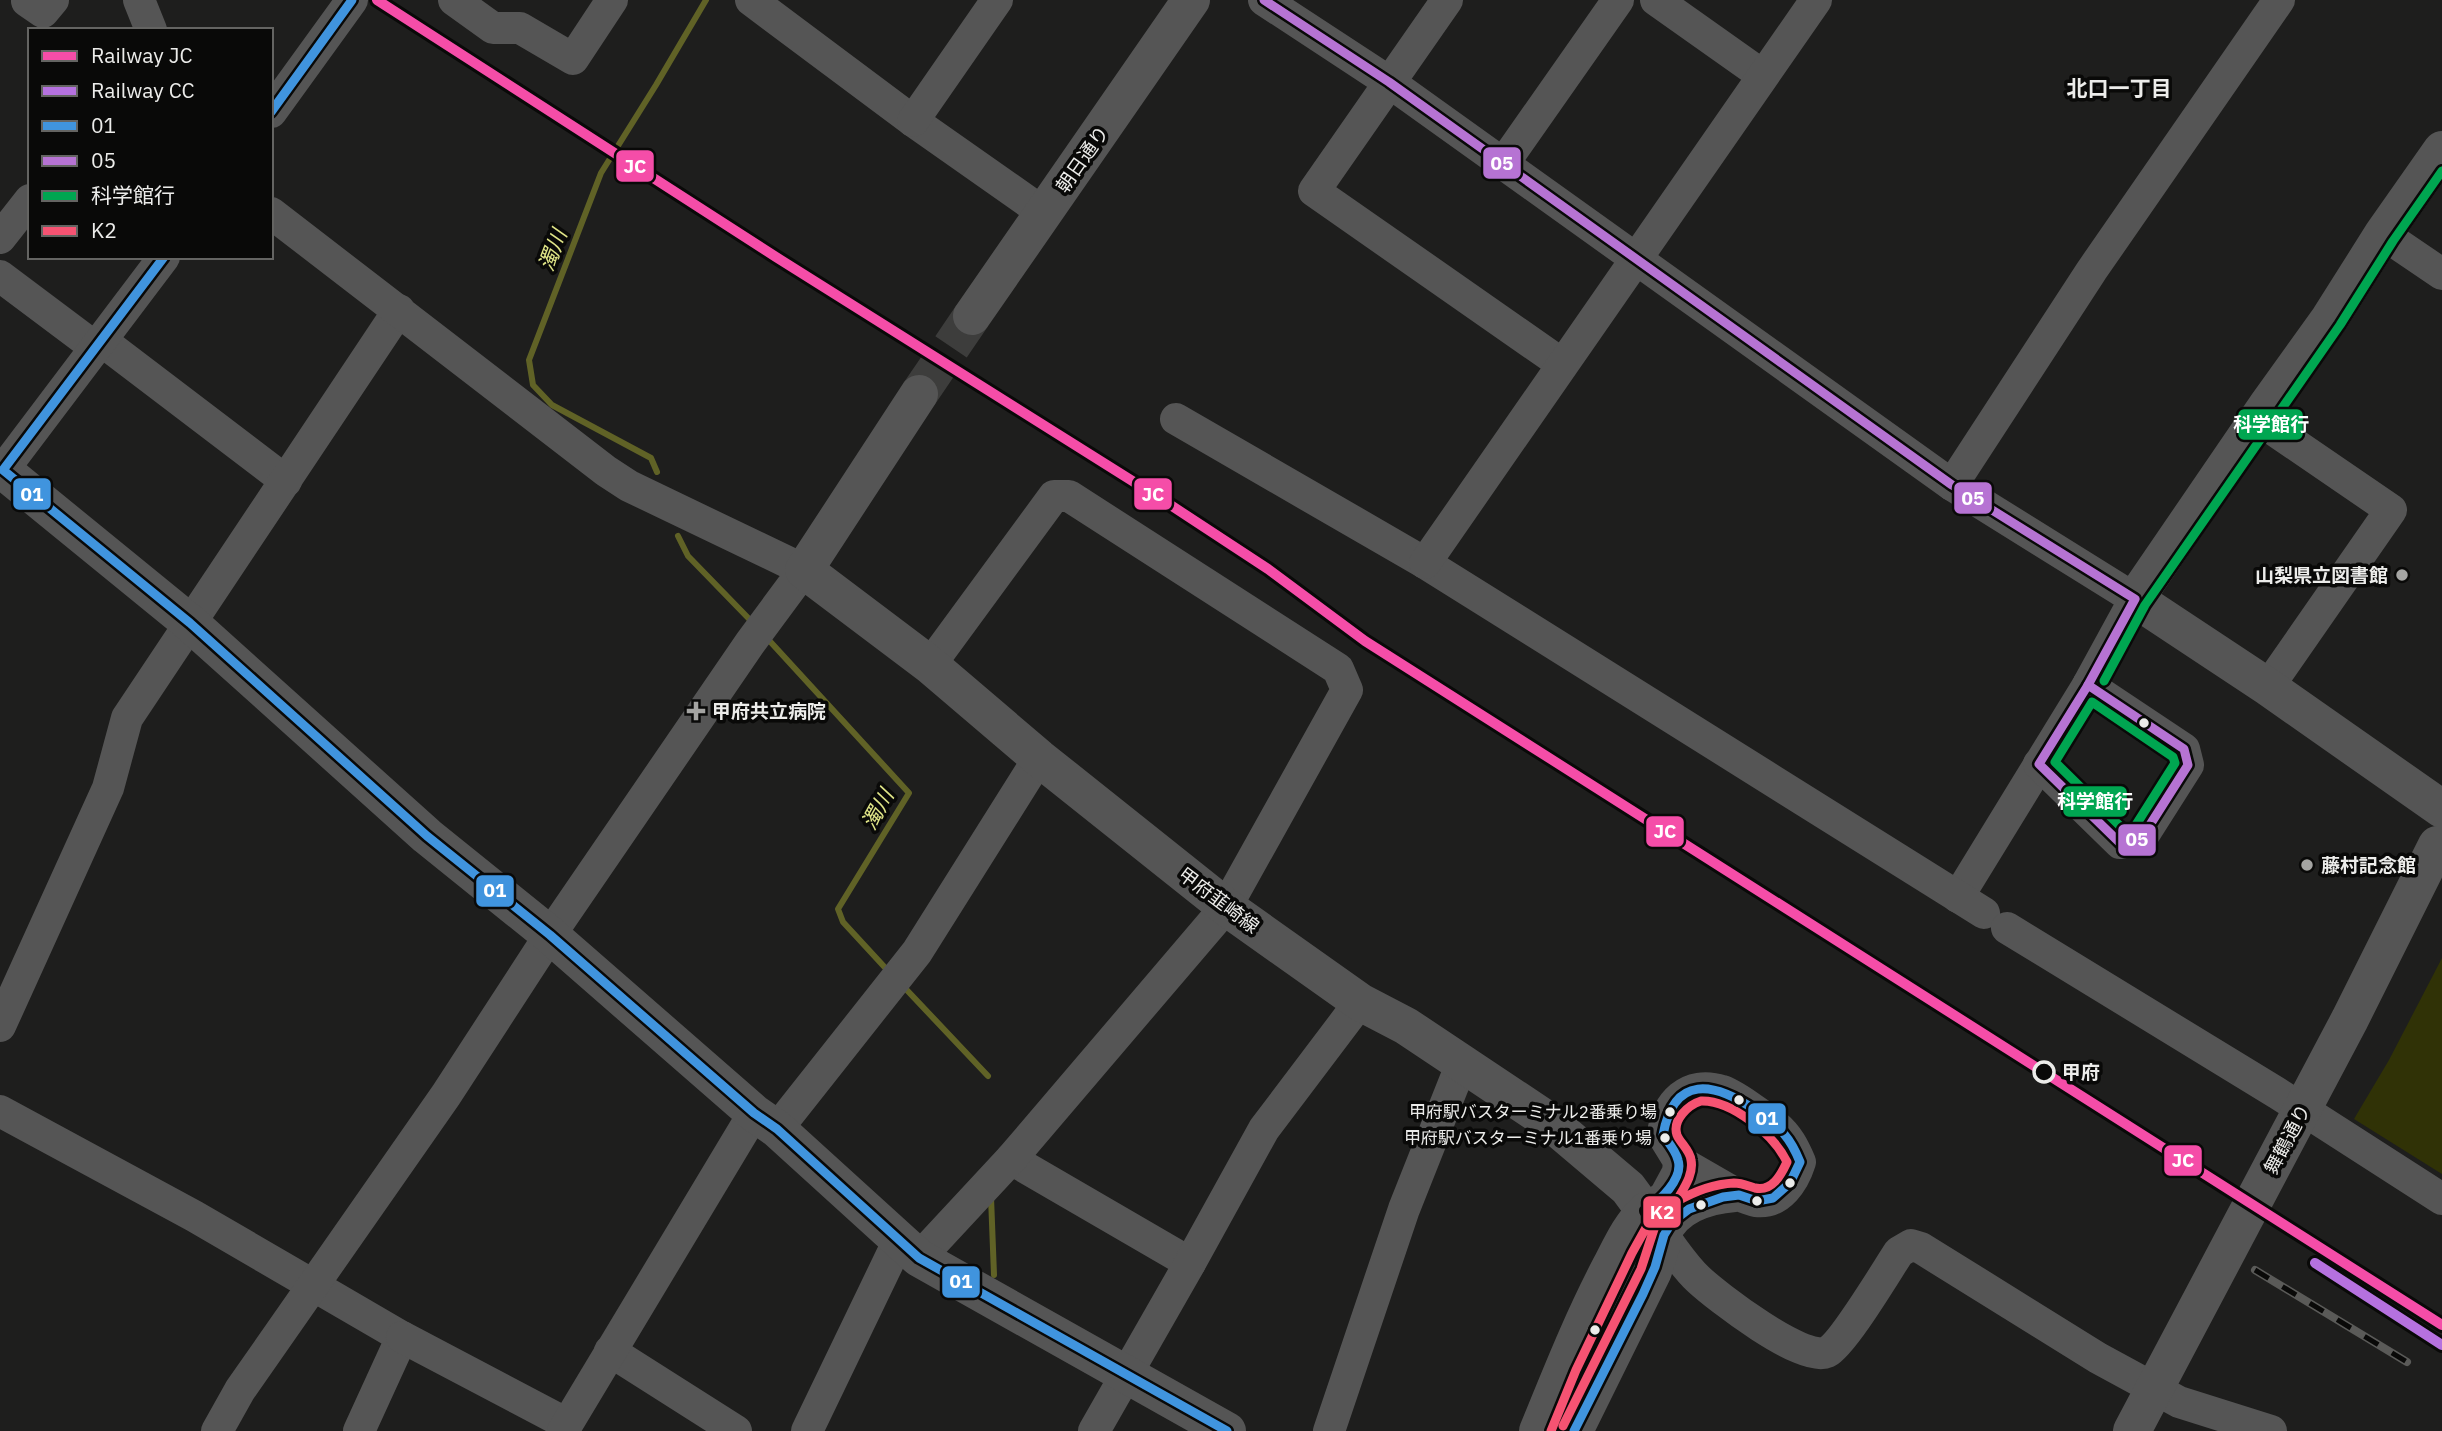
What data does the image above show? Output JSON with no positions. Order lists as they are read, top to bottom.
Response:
{
  "streets": {
    "main road": ["朝日通り", "甲府韮崎線", "舞鶴通り"]
  },
  "districts": ["北口一丁目"],
  "water": ["濁川"],
  "places": {
    "other": [
      "山梨県立図書館",
      "藤村記念館",
      "甲府",
      "甲府駅バスターミナル2番乗り場",
      "甲府駅バスターミナル1番乗り場"
    ],
    "health": ["甲府共立病院"]
  },
  "lines": [
    "rail line JC",
    "transit line 01",
    "transit line 05",
    "transit line 科学館行",
    "transit line K2",
    "rail line CC"
  ],
  "legend": [
    "Railway JC",
    "Railway CC",
    "01",
    "05",
    "科学館行",
    "K2"
  ]
}
